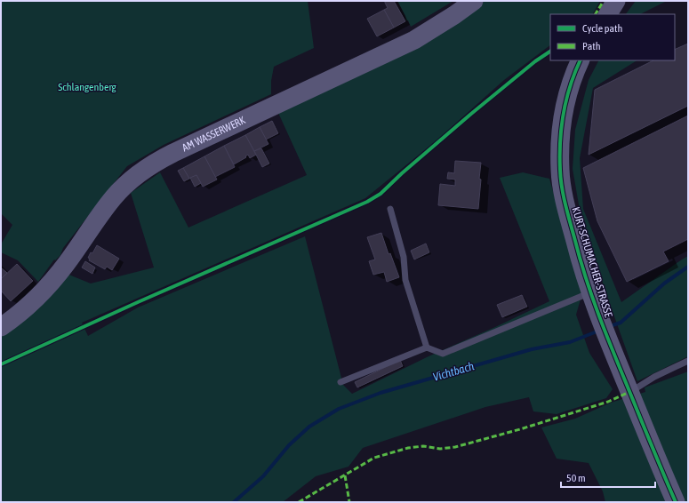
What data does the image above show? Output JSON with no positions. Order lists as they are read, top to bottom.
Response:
{
  "streets": {
    "main road": ["AM WASSERWERK", "KURT-SCHUMACHER-STRASSE"]
  },
  "water": ["Vichtbach"],
  "parks": ["Schlangenberg"],
  "legend": ["Cycle path", "Path"],
  "scale_bar": "50 m"
}
